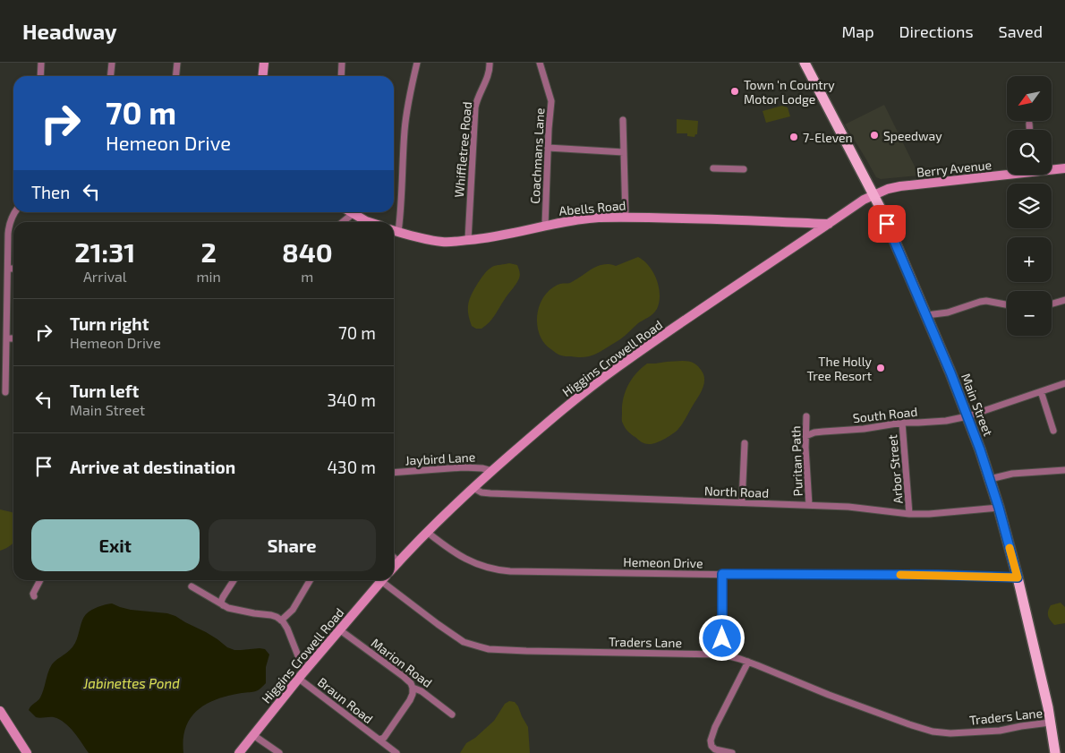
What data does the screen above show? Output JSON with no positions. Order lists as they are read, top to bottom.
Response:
{
  "streets": {
    "main road": [
      "Berry Avenue",
      "Abells Road",
      "Higgins Crowell Road",
      "Main Street"
    ],
    "street": [
      "Whiffletree Road",
      "Coachmans Lane",
      "South Road",
      "Jaybird Lane",
      "Puritan Path",
      "Arbor Street",
      "North Road",
      "Hemeon Drive",
      "Traders Lane",
      "Marion Road",
      "Braun Road"
    ]
  },
  "crossings": [
    ["Whiffletree Road", "Abells Road"],
    ["Coachmans Lane", "Abells Road"],
    ["Berry Avenue", "Higgins Crowell Road"],
    ["Berry Avenue", "Main Street"],
    ["Abells Road", "Higgins Crowell Road"],
    ["Higgins Crowell Road", "Main Street"],
    ["Higgins Crowell Road", "Jaybird Lane"],
    ["Higgins Crowell Road", "North Road"],
    ["Higgins Crowell Road", "Hemeon Drive"],
    ["Higgins Crowell Road", "Marion Road"],
    ["Higgins Crowell Road", "Braun Road"],
    ["Main Street", "South Road"],
    ["Main Street", "North Road"],
    ["Main Street", "Hemeon Drive"],
    ["Main Street", "Traders Lane"],
    ["South Road", "Puritan Path"],
    ["South Road", "Arbor Street"],
    ["Puritan Path", "North Road"],
    ["Arbor Street", "North Road"],
    ["Marion Road", "Braun Road"]
  ],
  "water": ["Jabinettes Pond"],
  "places": [
    "Town 'n Country Motor Lodge",
    "Speedway",
    "7-Eleven",
    "The Holly Tree Resort"
  ],
  "north": "bottom left",
  "page": {
    "header": "Headway",
    "nav": ["Map", "Directions", "Saved"],
    "map_buttons": ["+", "−"],
    "turn": ["70 m", "Hemeon Drive"],
    "then": "Then",
    "eta": [
      "21:31",
      "Arrival",
      "2",
      "min",
      "840",
      "m"
    ],
    "list": [
      {
        "name": "Turn right",
        "note": "Hemeon Drive",
        "value": "70 m"
      },
      {
        "name": "Turn left",
        "note": "Main Street",
        "value": "340 m"
      },
      {
        "name": "Arrive at destination",
        "value": "430 m"
      }
    ],
    "buttons": ["Exit", "Share"]
  }
}
